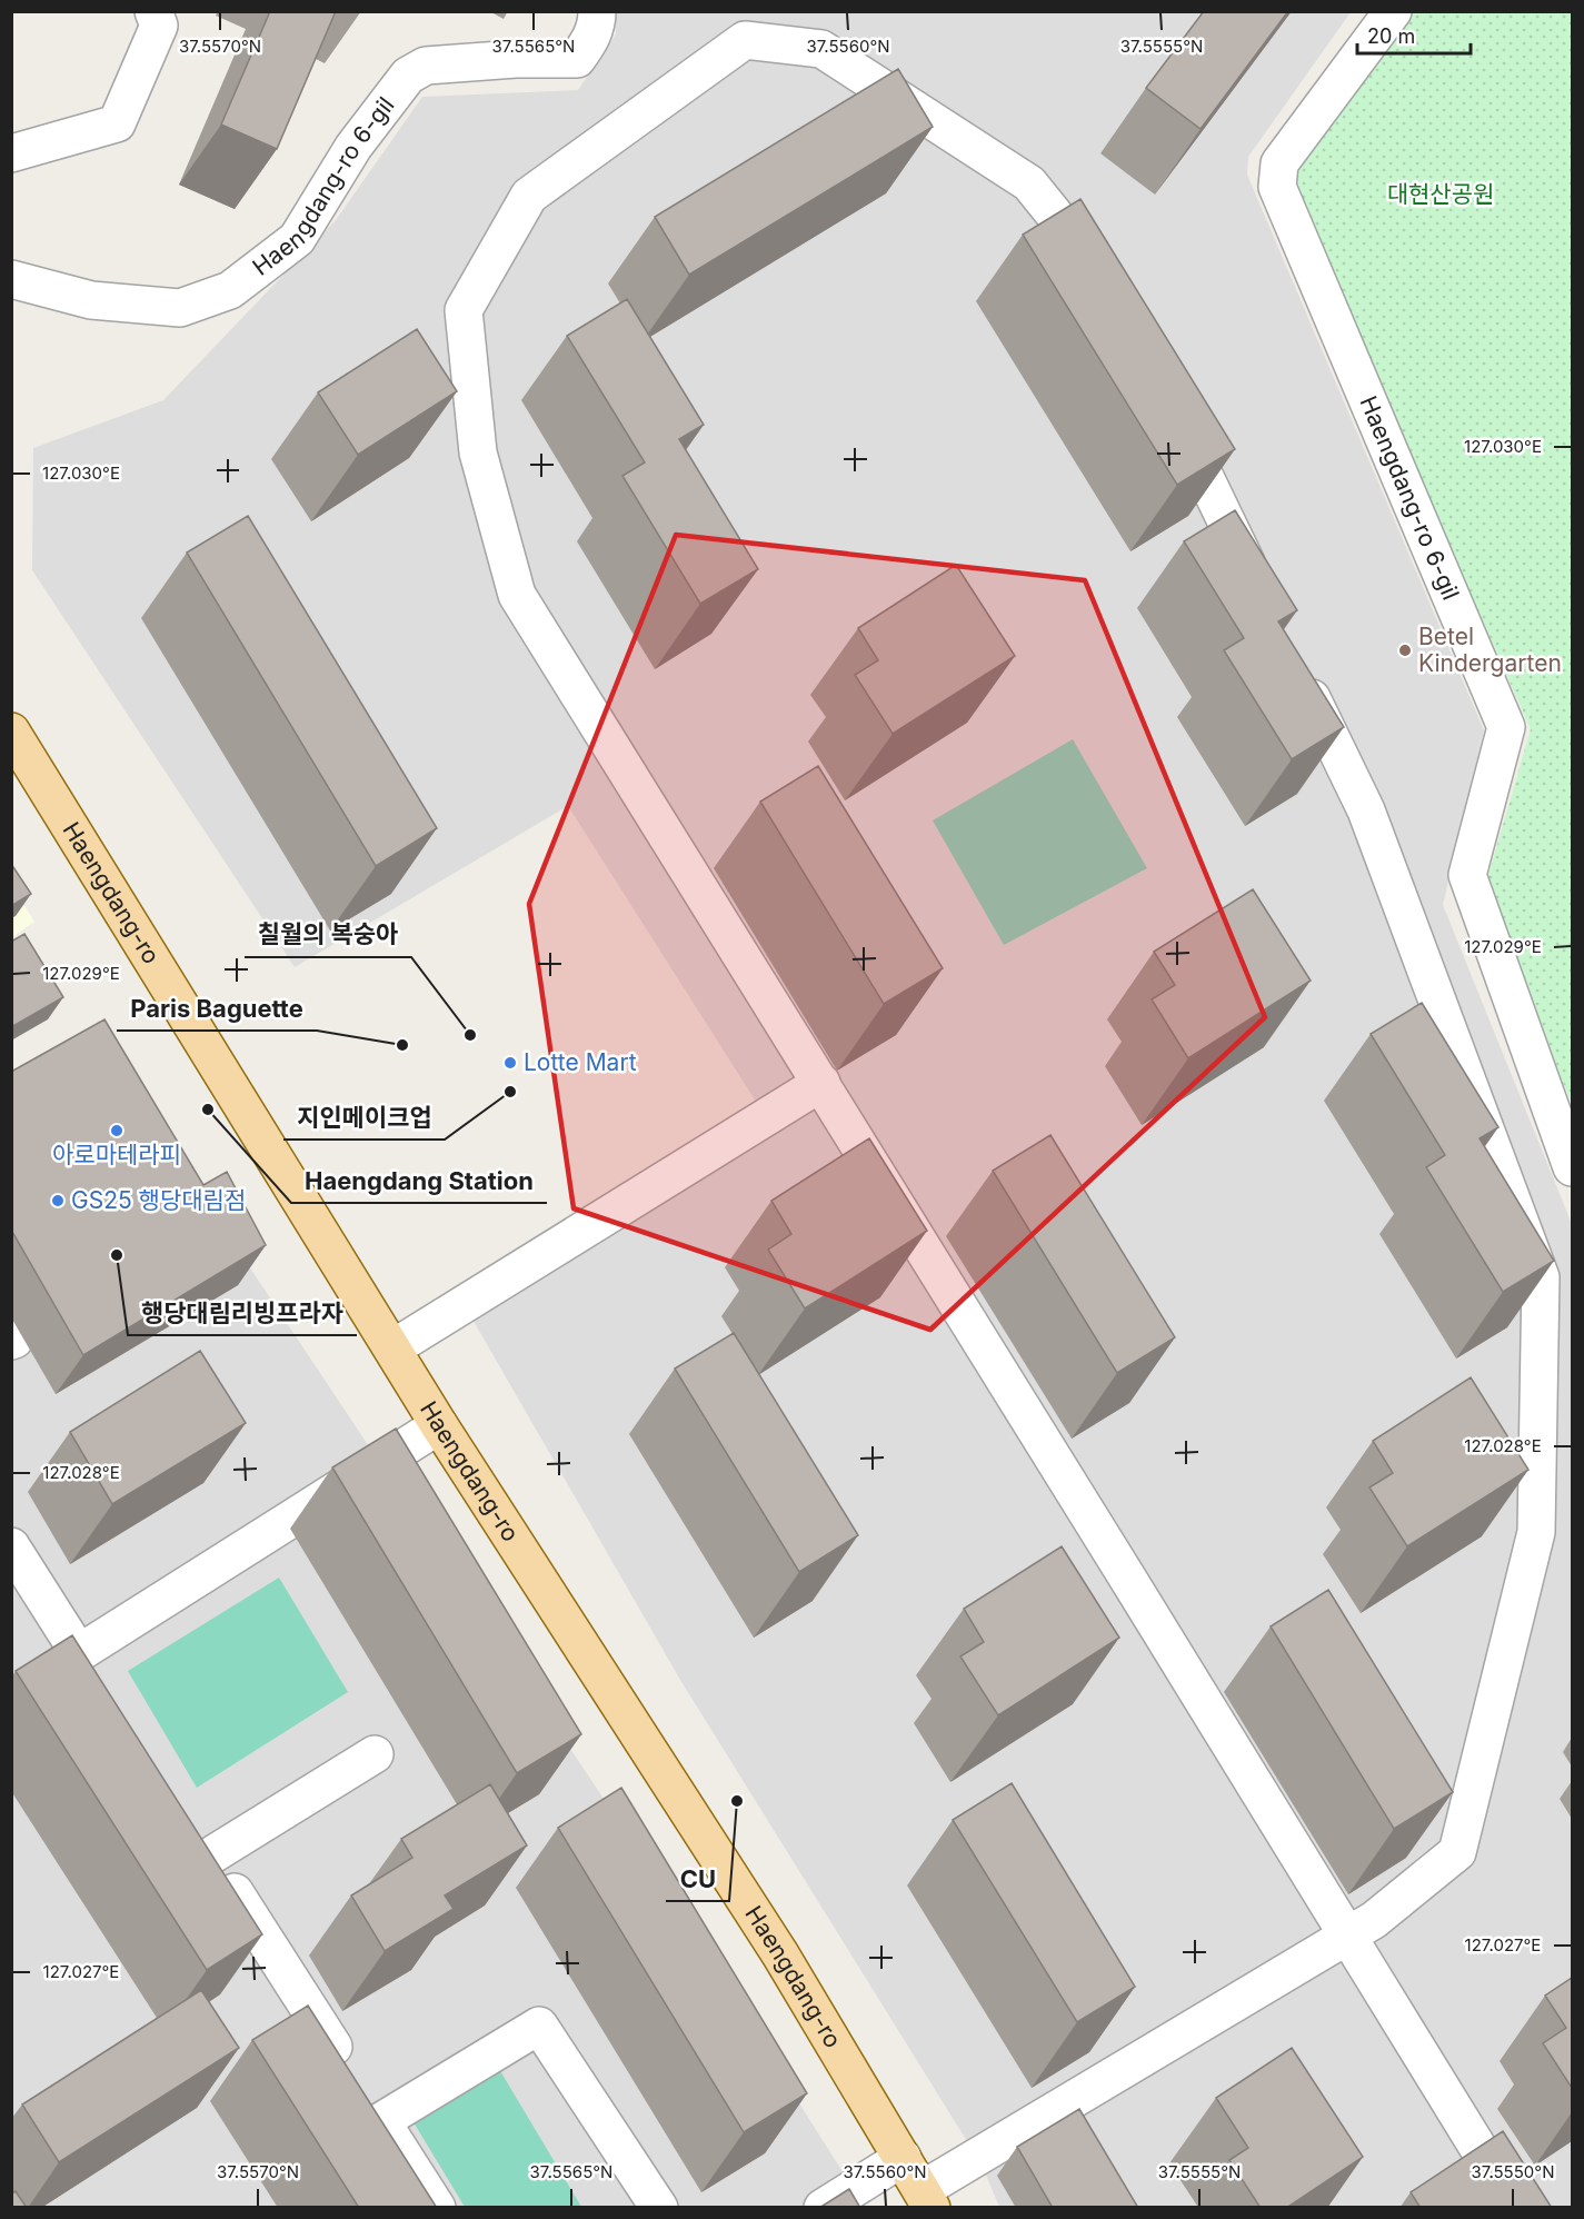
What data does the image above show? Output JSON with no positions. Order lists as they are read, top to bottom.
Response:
{
  "streets": {
    "main road": ["Haengdang-ro"],
    "street": ["Haengdang-ro 6-gil"]
  },
  "parks": ["대현산공원"],
  "places": [
    "Betel Kindergarten",
    "칠월의 복숭아",
    "Paris Baguette",
    "Lotte Mart",
    "지인메이크업",
    "Haengdang Station",
    "아로마테라피",
    "GS25 행당대림점",
    "행당대림리빙프라자",
    "CU"
  ],
  "scale_bar": "20 m",
  "coordinates": [
    "37.5570°N",
    "37.5565°N",
    "37.5560°N",
    "37.5555°N",
    "127.030°E",
    "127.029°E",
    "127.028°E",
    "127.027°E",
    "37.5550°N"
  ]
}
